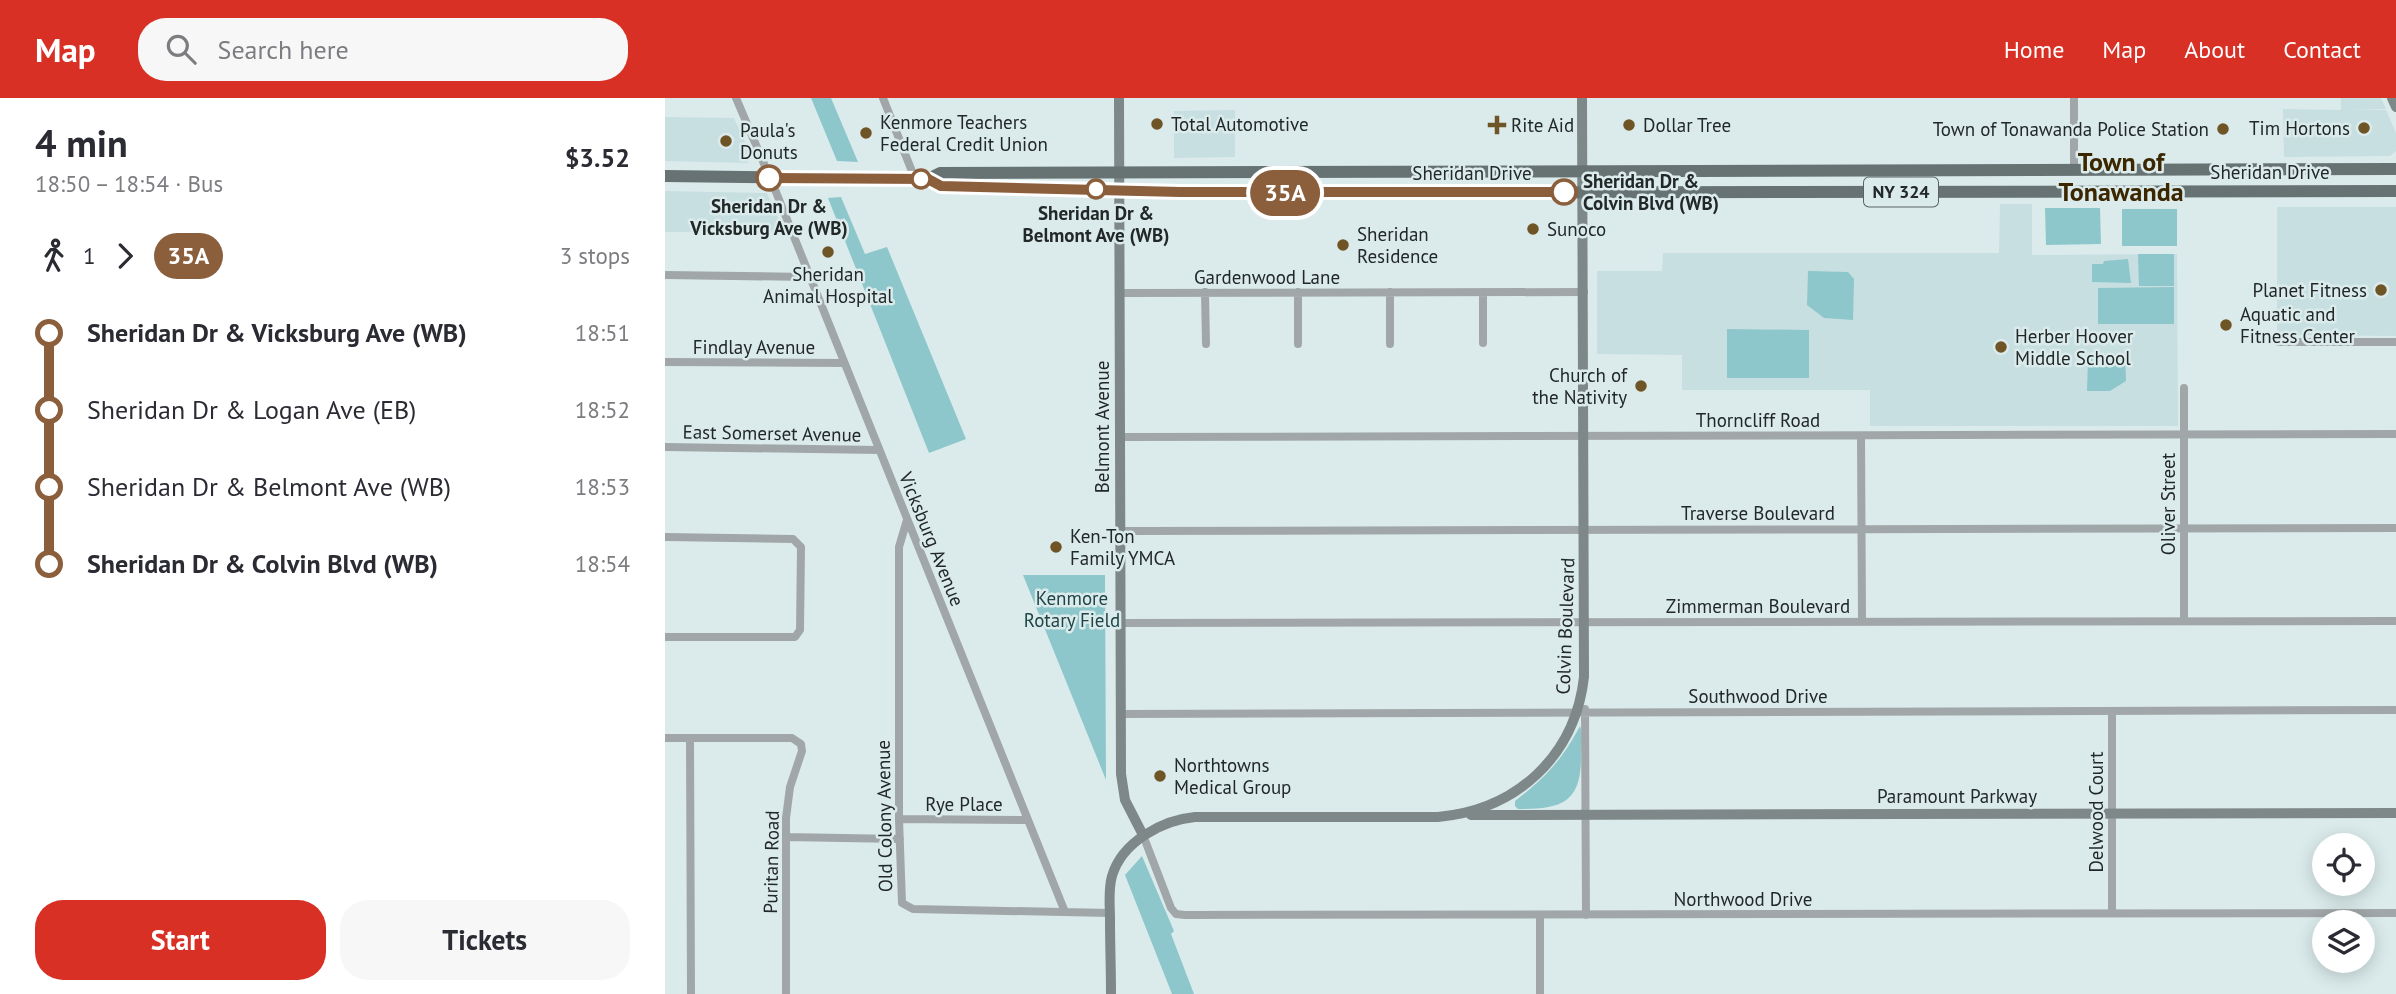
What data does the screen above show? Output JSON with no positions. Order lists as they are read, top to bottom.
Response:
{
  "streets": {
    "main road": ["Sheridan Drive", "NY 324"],
    "street": [
      "Gardenwood Lane",
      "Findlay Avenue",
      "Thorncliff Road",
      "Belmont Avenue",
      "East Somerset Avenue",
      "Oliver Street",
      "Traverse Boulevard",
      "Vicksburg Avenue",
      "Zimmerman Boulevard",
      "Colvin Boulevard",
      "Southwood Drive",
      "Paramount Parkway",
      "Rye Place",
      "Delwood Court",
      "Old Colony Avenue",
      "Puritan Road",
      "Northwood Drive"
    ]
  },
  "crossings": [
    ["Sheridan Drive", "Belmont Avenue"],
    ["Sheridan Drive", "Vicksburg Avenue"],
    ["Sheridan Drive", "Colvin Boulevard"],
    ["Gardenwood Lane", "Belmont Avenue"],
    ["Gardenwood Lane", "Colvin Boulevard"],
    ["Findlay Avenue", "Vicksburg Avenue"],
    ["Thorncliff Road", "Belmont Avenue"],
    ["Thorncliff Road", "Oliver Street"],
    ["Thorncliff Road", "Colvin Boulevard"],
    ["Belmont Avenue", "Traverse Boulevard"],
    ["Belmont Avenue", "Zimmerman Boulevard"],
    ["Belmont Avenue", "Colvin Boulevard"],
    ["Belmont Avenue", "Southwood Drive"],
    ["Belmont Avenue", "Northwood Drive"],
    ["East Somerset Avenue", "Vicksburg Avenue"],
    ["Oliver Street", "Traverse Boulevard"],
    ["Oliver Street", "Zimmerman Boulevard"],
    ["Traverse Boulevard", "Colvin Boulevard"],
    ["Vicksburg Avenue", "Rye Place"],
    ["Vicksburg Avenue", "Old Colony Avenue"],
    ["Zimmerman Boulevard", "Colvin Boulevard"],
    ["Colvin Boulevard", "Southwood Drive"],
    ["Colvin Boulevard", "Paramount Parkway"],
    ["Colvin Boulevard", "Old Colony Avenue"],
    ["Colvin Boulevard", "Northwood Drive"],
    ["Southwood Drive", "Delwood Court"],
    ["Paramount Parkway", "Delwood Court"],
    ["Rye Place", "Old Colony Avenue"],
    ["Delwood Court", "Northwood Drive"]
  ],
  "districts": ["Town of Tonawanda"],
  "parks": ["Kenmore Rotary Field"],
  "places": {
    "other": [
      "Total Automotive",
      "Dollar Tree",
      "Tim Hortons",
      "Town of Tonawanda Police Station",
      "Kenmore Teachers Federal Credit Union",
      "Paula's Donuts",
      "Sheridan Dr & Vicksburg Ave (WB)",
      "Sheridan Dr & Belmont Ave (WB)",
      "Sheridan Dr & Colvin Blvd (WB)",
      "Sunoco",
      "Sheridan Residence",
      "Sheridan Animal Hospital",
      "Planet Fitness",
      "Aquatic and Fitness Center",
      "Herber Hoover Middle School",
      "Church of the Nativity",
      "Ken-Ton Family YMCA",
      "Northtowns Medical Group"
    ],
    "health": ["Rite Aid"]
  },
  "lines": ["bus line 35A"],
  "page": {
    "header": "Map",
    "search": "Search here",
    "nav": [
      "Home",
      "Map",
      "About",
      "Contact"
    ],
    "heading": ["4 min", "18:50 – 18:54 · Bus", "$3.52"],
    "on_map": "35A",
    "legs": ["1", "35A", "3 stops"],
    "list": [
      {
        "name": "Sheridan Dr & Vicksburg Ave (WB)",
        "value": "18:51"
      },
      {
        "name": "Sheridan Dr & Logan Ave (EB)",
        "value": "18:52"
      },
      {
        "name": "Sheridan Dr & Belmont Ave (WB)",
        "value": "18:53"
      },
      {
        "name": "Sheridan Dr & Colvin Blvd (WB)",
        "value": "18:54"
      }
    ],
    "buttons": ["Start", "Tickets"]
  }
}
